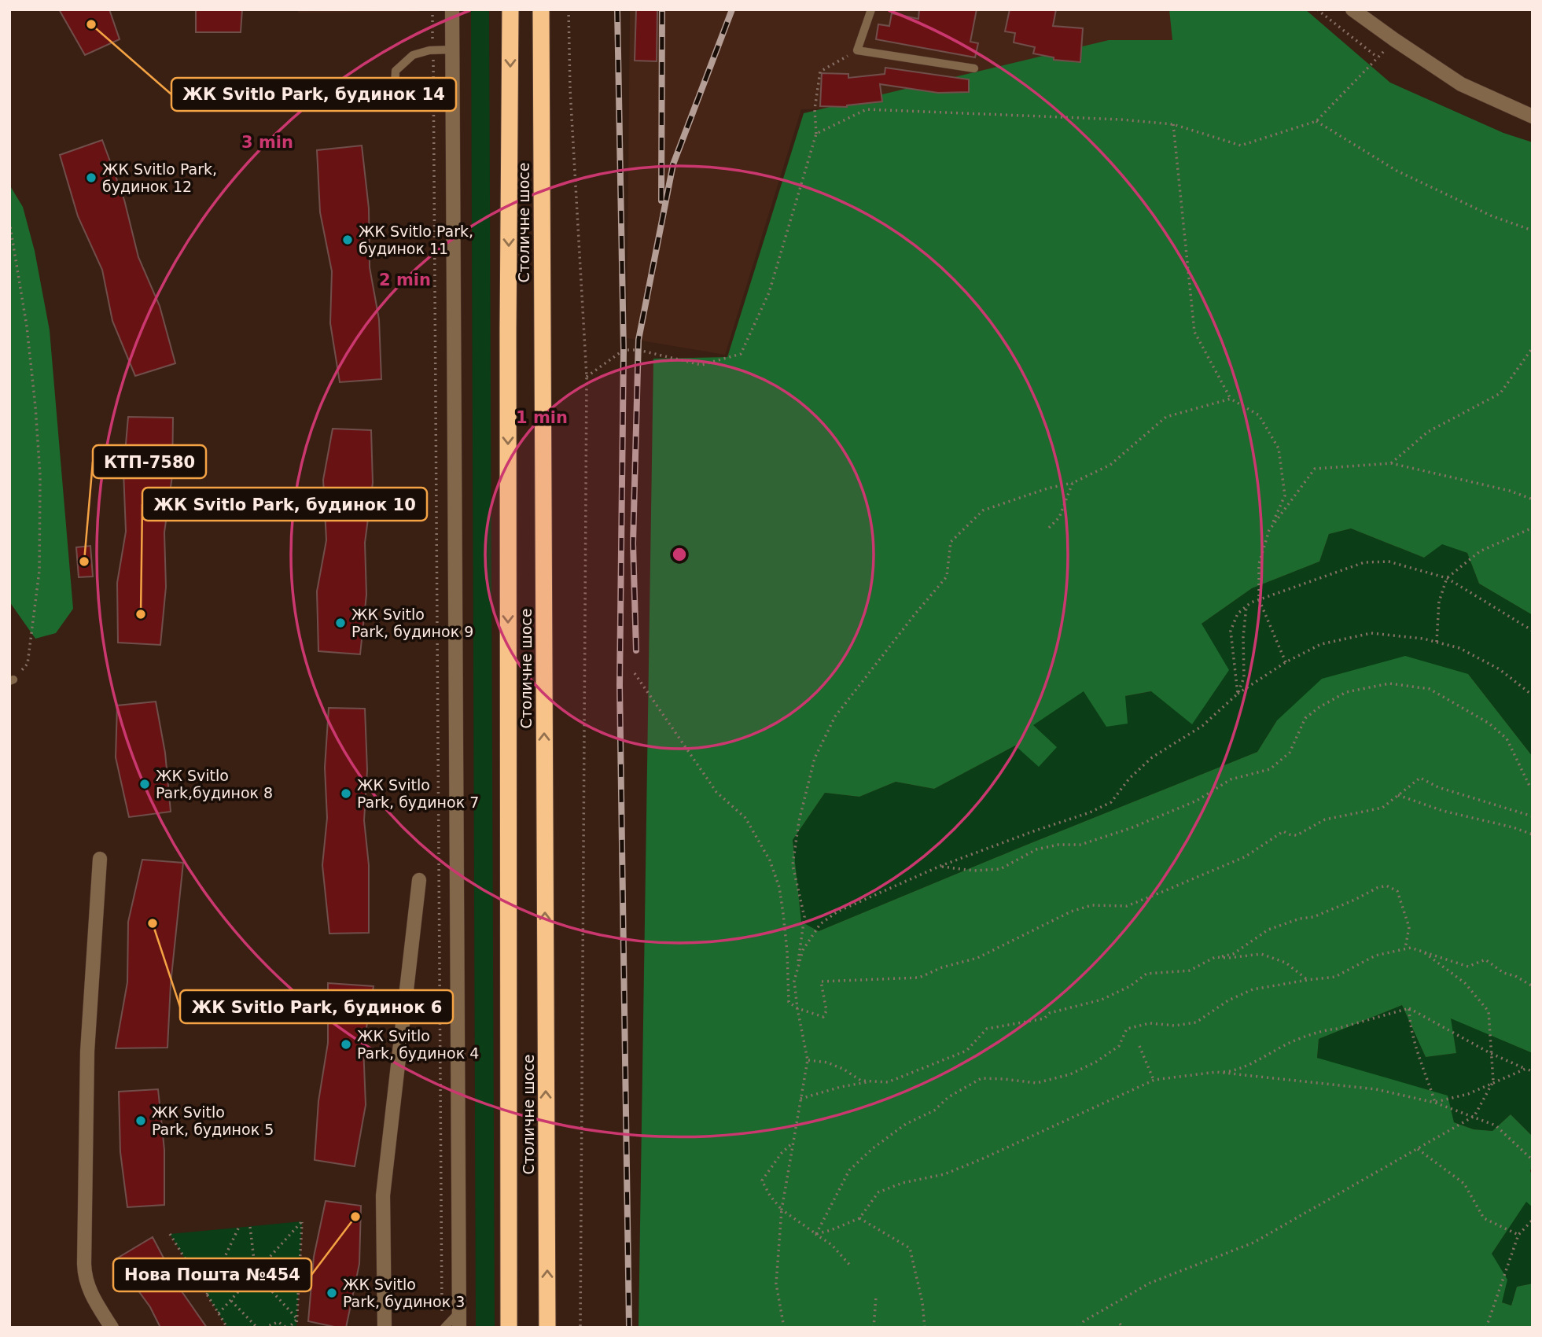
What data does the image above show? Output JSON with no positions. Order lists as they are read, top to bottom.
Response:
{
  "streets": {
    "highway": ["Столичне шосе"]
  },
  "places": [
    "ЖК Svitlo Park, будинок 14",
    "ЖК Svitlo Park, будинок 12",
    "ЖК Svitlo Park, будинок 11",
    "КТП-7580",
    "ЖК Svitlo Park, будинок 10",
    "ЖК Svitlo Park, будинок 9",
    "ЖК Svitlo Park,будинок 8",
    "ЖК Svitlo Park, будинок 7",
    "ЖК Svitlo Park, будинок 6",
    "ЖК Svitlo Park, будинок 4",
    "ЖК Svitlo Park, будинок 5",
    "Нова Пошта №454",
    "ЖК Svitlo Park, будинок 3"
  ],
  "rings": ["3 min", "2 min", "1 min"]
}
